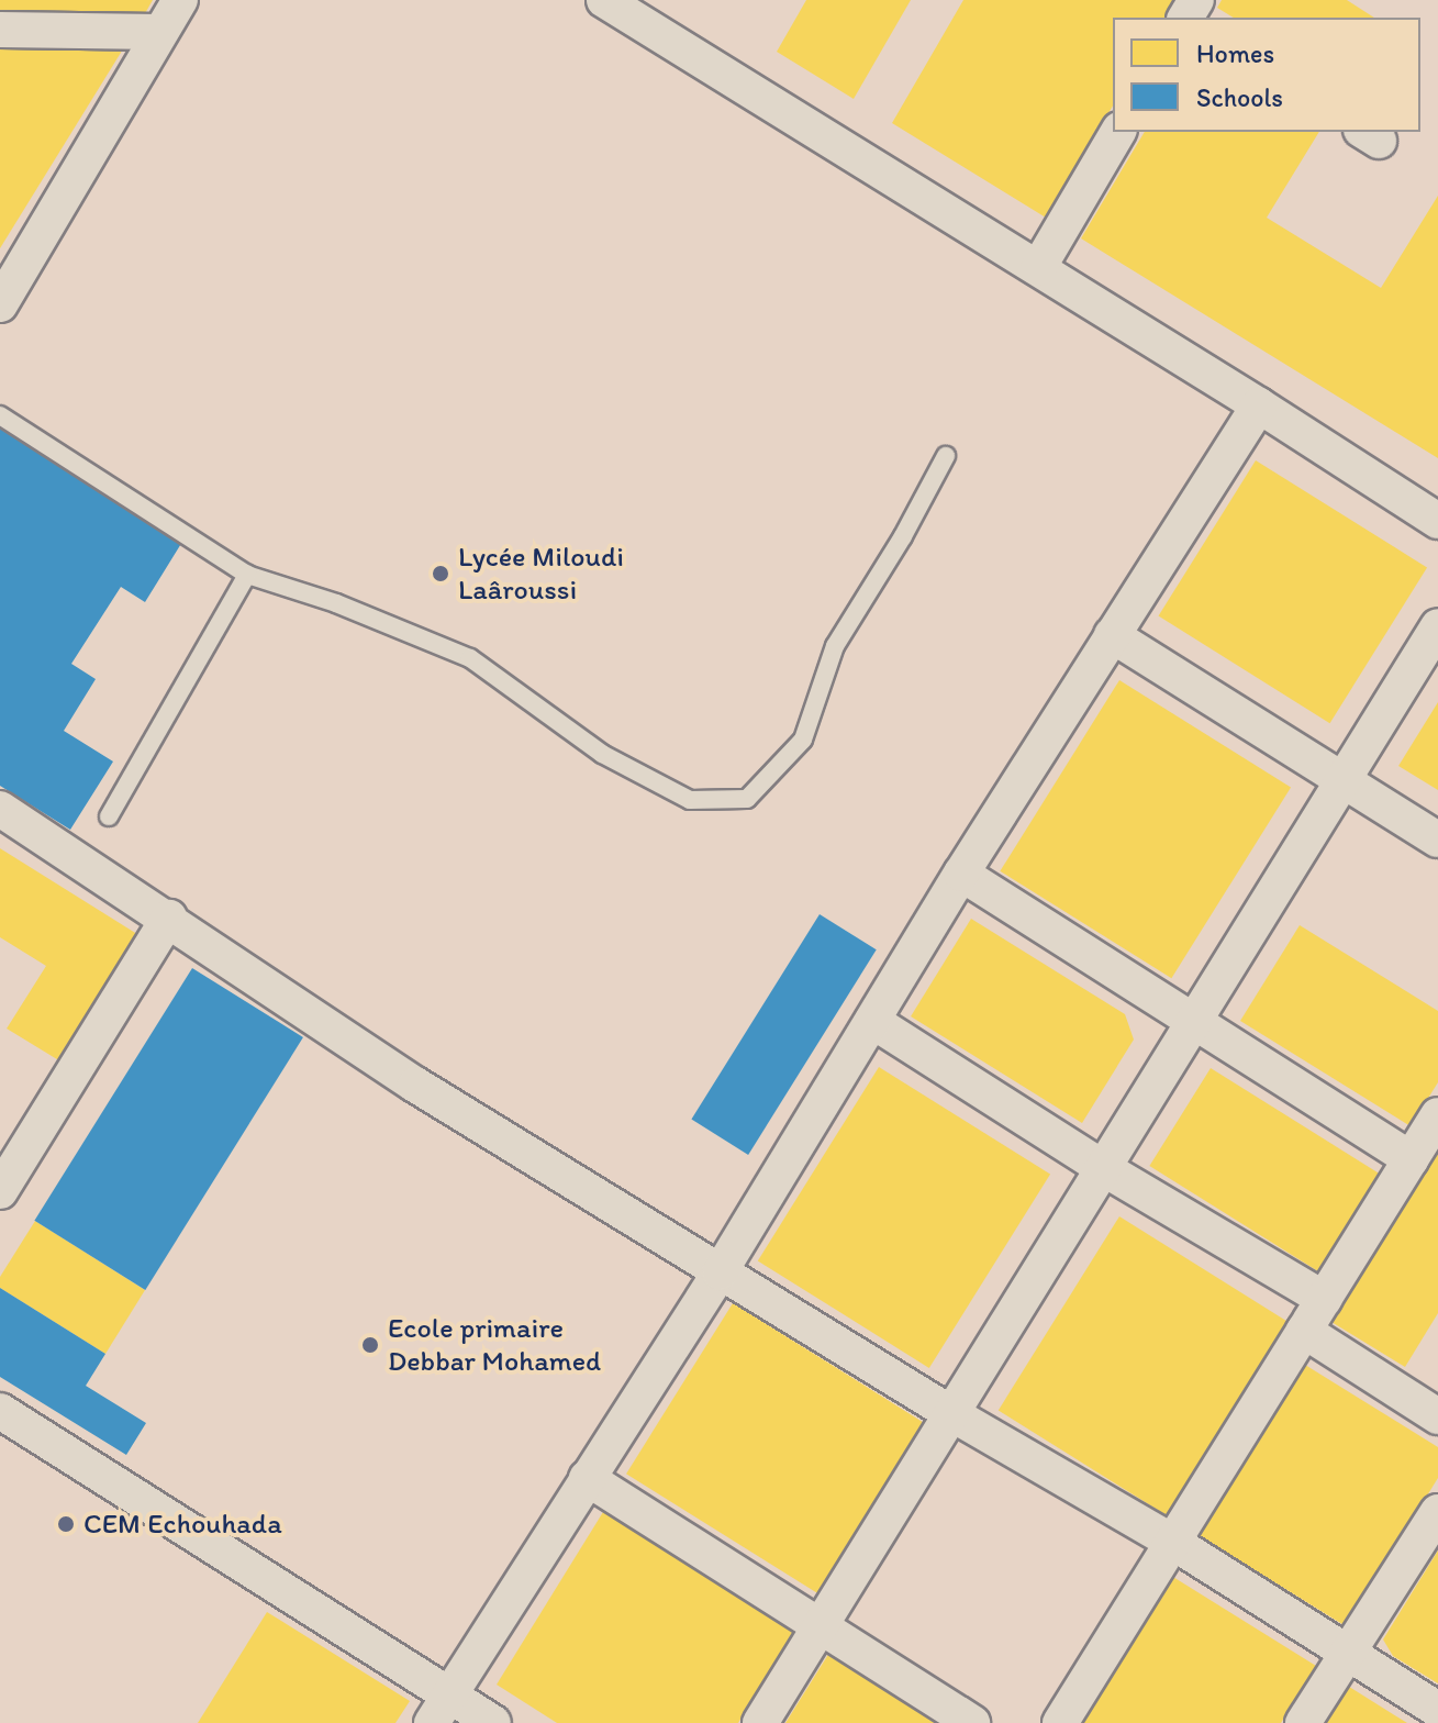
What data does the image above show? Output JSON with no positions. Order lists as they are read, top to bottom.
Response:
{
  "places": ["Lycée Miloudi Laâroussi", "Ecole primaire Debbar Mohamed", "CEM Echouhada"],
  "legend": ["Homes", "Schools"]
}
